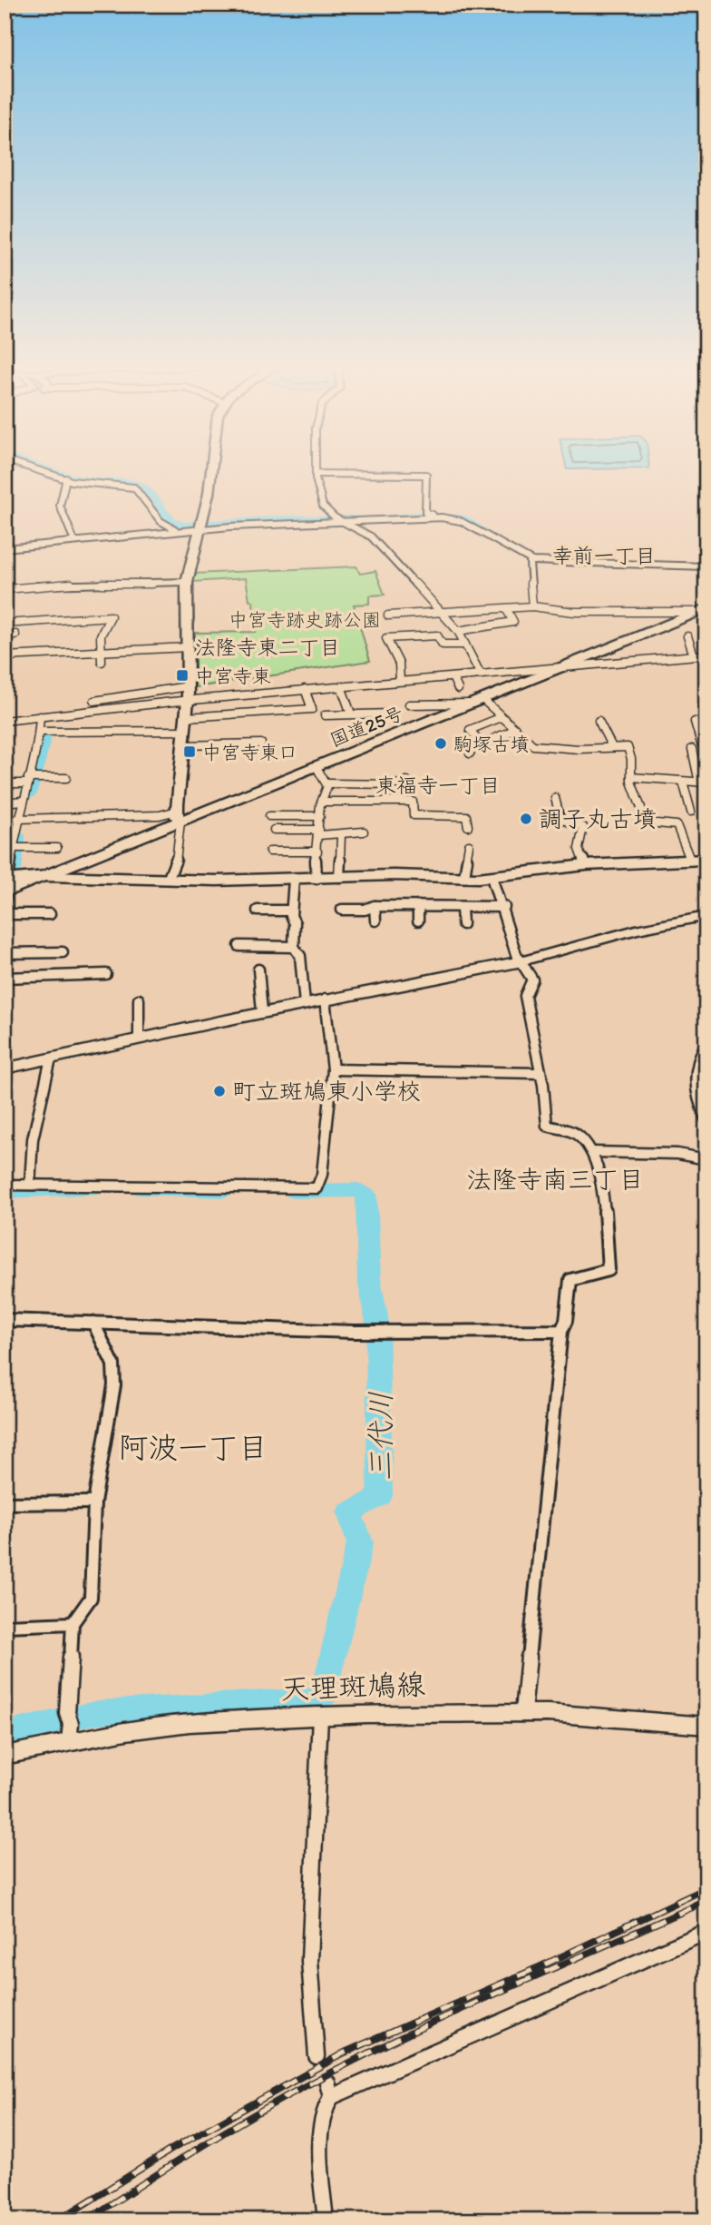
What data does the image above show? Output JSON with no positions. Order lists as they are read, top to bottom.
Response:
{
  "streets": {
    "highway": ["国道25号"],
    "street": ["天理斑鳩線"]
  },
  "districts": [
    "幸前一丁目",
    "法隆寺東二丁目",
    "東福寺一丁目",
    "法隆寺南三丁目",
    "阿波一丁目"
  ],
  "water": ["三代川"],
  "parks": ["中宮寺跡史跡公園"],
  "places": {
    "transit": ["中宮寺東", "中宮寺東口"],
    "other": ["駒塚古墳", "調子丸古墳", "町立斑鳩東小学校"]
  }
}
